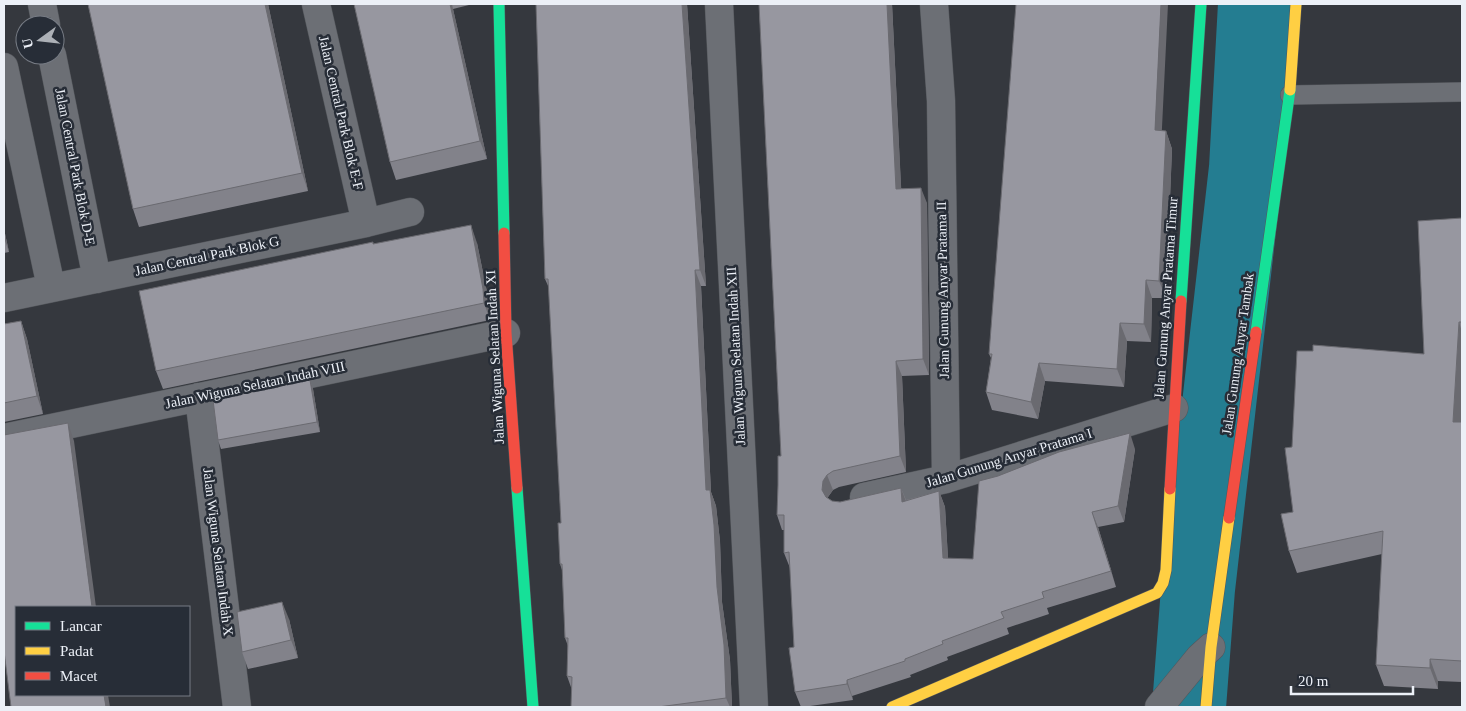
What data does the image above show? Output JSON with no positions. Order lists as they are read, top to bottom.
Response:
{
  "streets": {
    "street": [
      "Jalan Central Park Blok E-F",
      "Jalan Central Park Blok D-E",
      "Jalan Central Park Blok G",
      "Jalan Gunung Anyar Pratama II",
      "Jalan Gunung Anyar Pratama Timur",
      "Jalan Gunung Anyar Tambak",
      "Jalan Wiguna Selatan Indah XII",
      "Jalan Wiguna Selatan Indah XI",
      "Jalan Wiguna Selatan Indah VIII",
      "Jalan Gunung Anyar Pratama I",
      "Jalan Wiguna Selatan Indah X"
    ]
  },
  "crossings": [
    ["Jalan Central Park Blok E-F", "Jalan Central Park Blok G"],
    ["Jalan Central Park Blok D-E", "Jalan Central Park Blok G"],
    ["Jalan Gunung Anyar Pratama II", "Jalan Gunung Anyar Pratama I"],
    ["Jalan Gunung Anyar Pratama Timur", "Jalan Gunung Anyar Pratama I"],
    ["Jalan Wiguna Selatan Indah XI", "Jalan Wiguna Selatan Indah VIII"],
    ["Jalan Wiguna Selatan Indah VIII", "Jalan Wiguna Selatan Indah X"]
  ],
  "legend": ["Lancar", "Padat", "Macet"],
  "scale_bar": "20 m",
  "north": "left"
}
